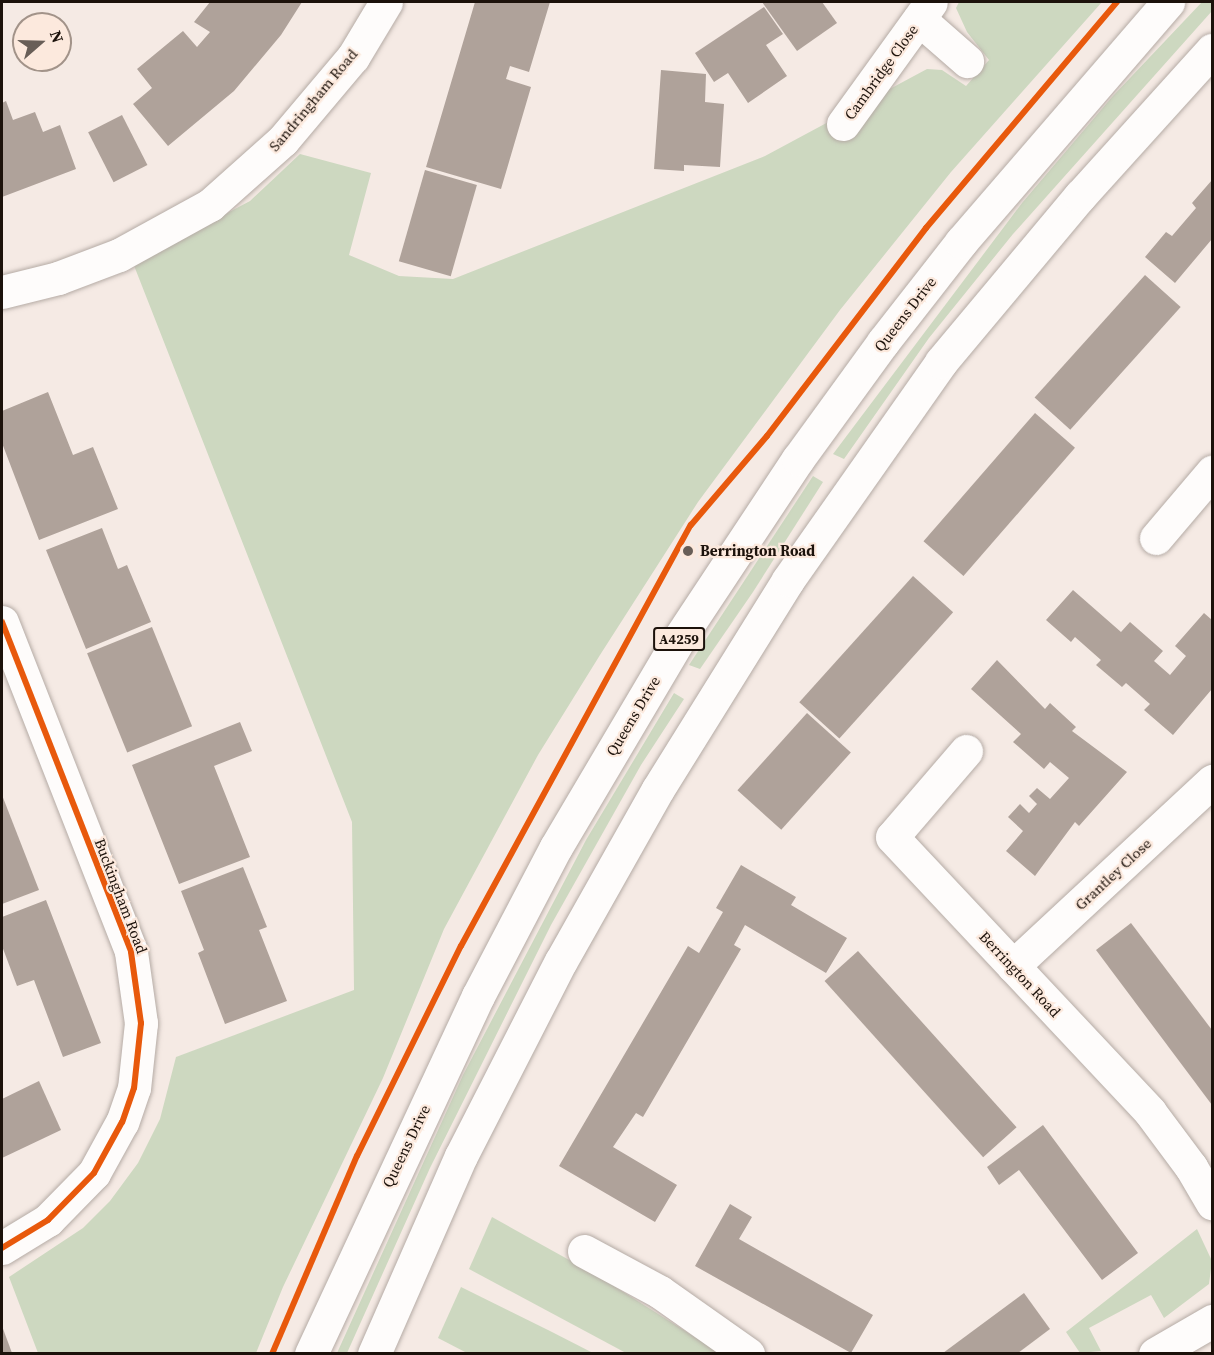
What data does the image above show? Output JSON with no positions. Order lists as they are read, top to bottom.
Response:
{
  "streets": {
    "main road": [
      "Cambridge Close",
      "Sandringham Road",
      "Queens Drive",
      "A4259",
      "Grantley Close",
      "Buckingham Road",
      "Berrington Road"
    ]
  },
  "crossings": [
    ["Grantley Close", "Berrington Road"]
  ],
  "places": ["Berrington Road"],
  "north": "right"
}
